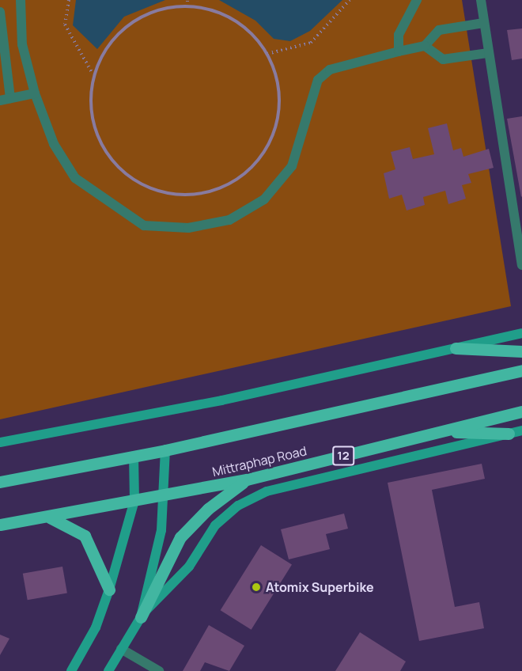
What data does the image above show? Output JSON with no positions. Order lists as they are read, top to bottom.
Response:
{
  "streets": {
    "main road": ["12", "Mittraphap Road"]
  },
  "places": ["Atomix Superbike"]
}
